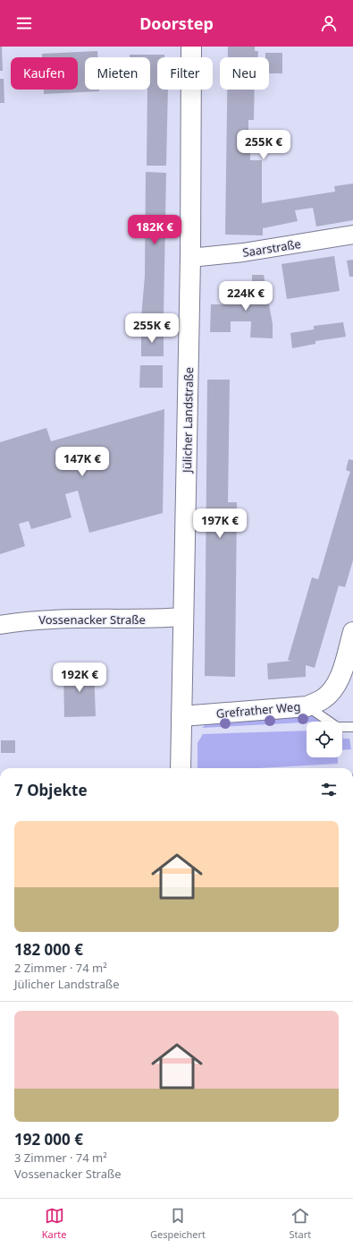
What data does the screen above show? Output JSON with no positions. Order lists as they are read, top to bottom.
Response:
{
  "streets": {
    "main road": ["Jülicher Landstraße", "Grefrather Weg"],
    "street": ["Saarstraße", "Vossenacker Straße"]
  },
  "crossings": [
    ["Saarstraße", "Jülicher Landstraße"],
    ["Jülicher Landstraße", "Vossenacker Straße"],
    ["Jülicher Landstraße", "Grefrather Weg"]
  ],
  "page": {
    "header": "Doorstep",
    "chip": [
      "Kaufen",
      "Mieten",
      "Filter",
      "Neu"
    ],
    "price": [
      "255K €",
      "182K €",
      "224K €",
      "255K €",
      "147K €",
      "197K €",
      "192K €"
    ],
    "heading": "7 Objekte",
    "list": [
      {
        "name": "182 000 €",
        "note": "2 Zimmer · 74 m² · Jülicher Landstraße"
      },
      {
        "name": "192 000 €",
        "note": "3 Zimmer · 74 m² · Vossenacker Straße"
      }
    ],
    "tabs": ["Karte", "Gespeichert", "Start"]
  }
}
